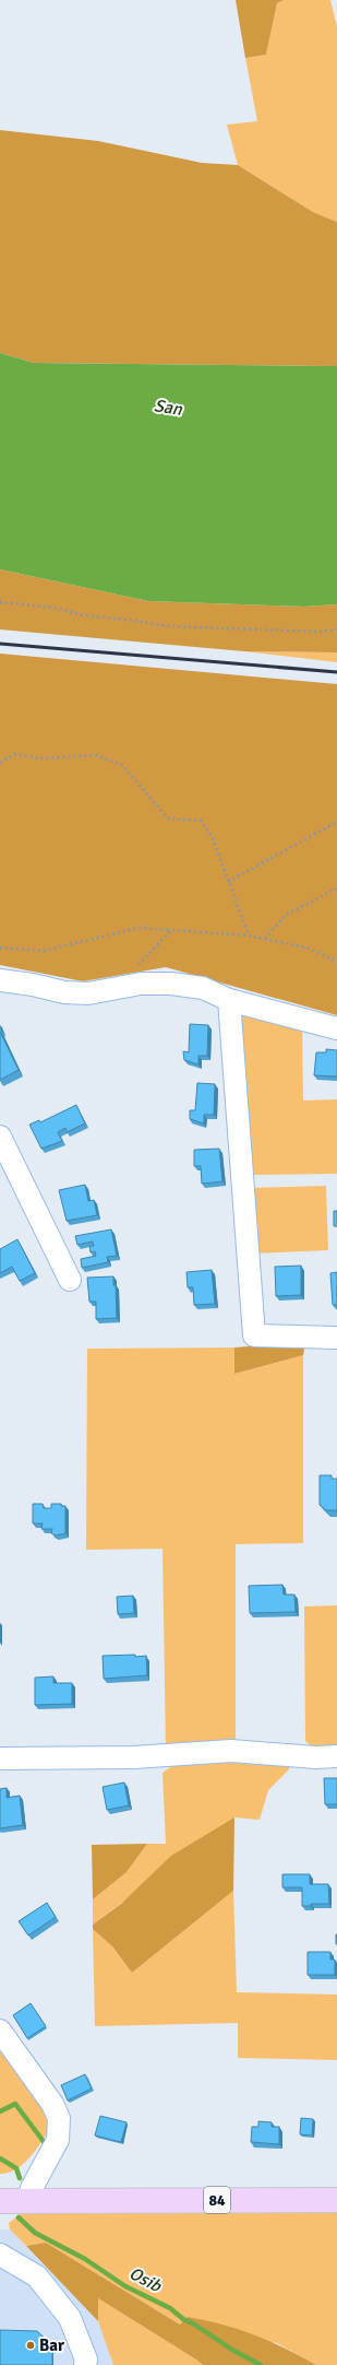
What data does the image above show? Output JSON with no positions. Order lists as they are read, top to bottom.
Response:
{
  "streets": {
    "main road": ["84"]
  },
  "water": ["San", "Osib"],
  "places": ["Bar"]
}
